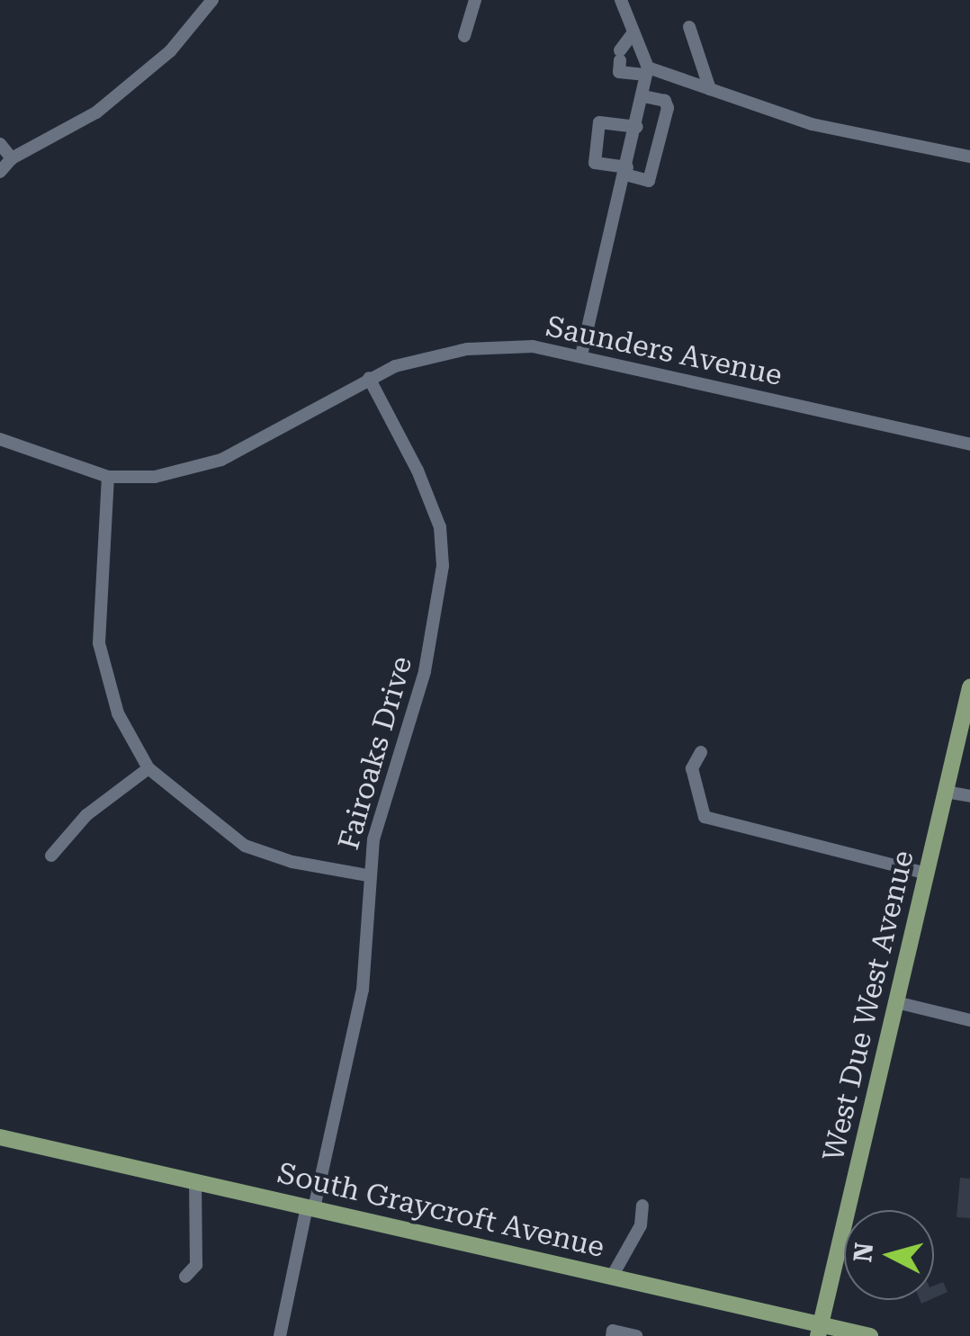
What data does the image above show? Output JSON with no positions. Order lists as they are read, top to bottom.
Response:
{
  "streets": {
    "main road": ["West Due West Avenue", "South Graycroft Avenue"],
    "street": ["Saunders Avenue", "Fairoaks Drive"]
  },
  "crossings": [
    ["Saunders Avenue", "Fairoaks Drive"],
    ["Fairoaks Drive", "South Graycroft Avenue"],
    ["West Due West Avenue", "South Graycroft Avenue"]
  ],
  "north": "left"
}
